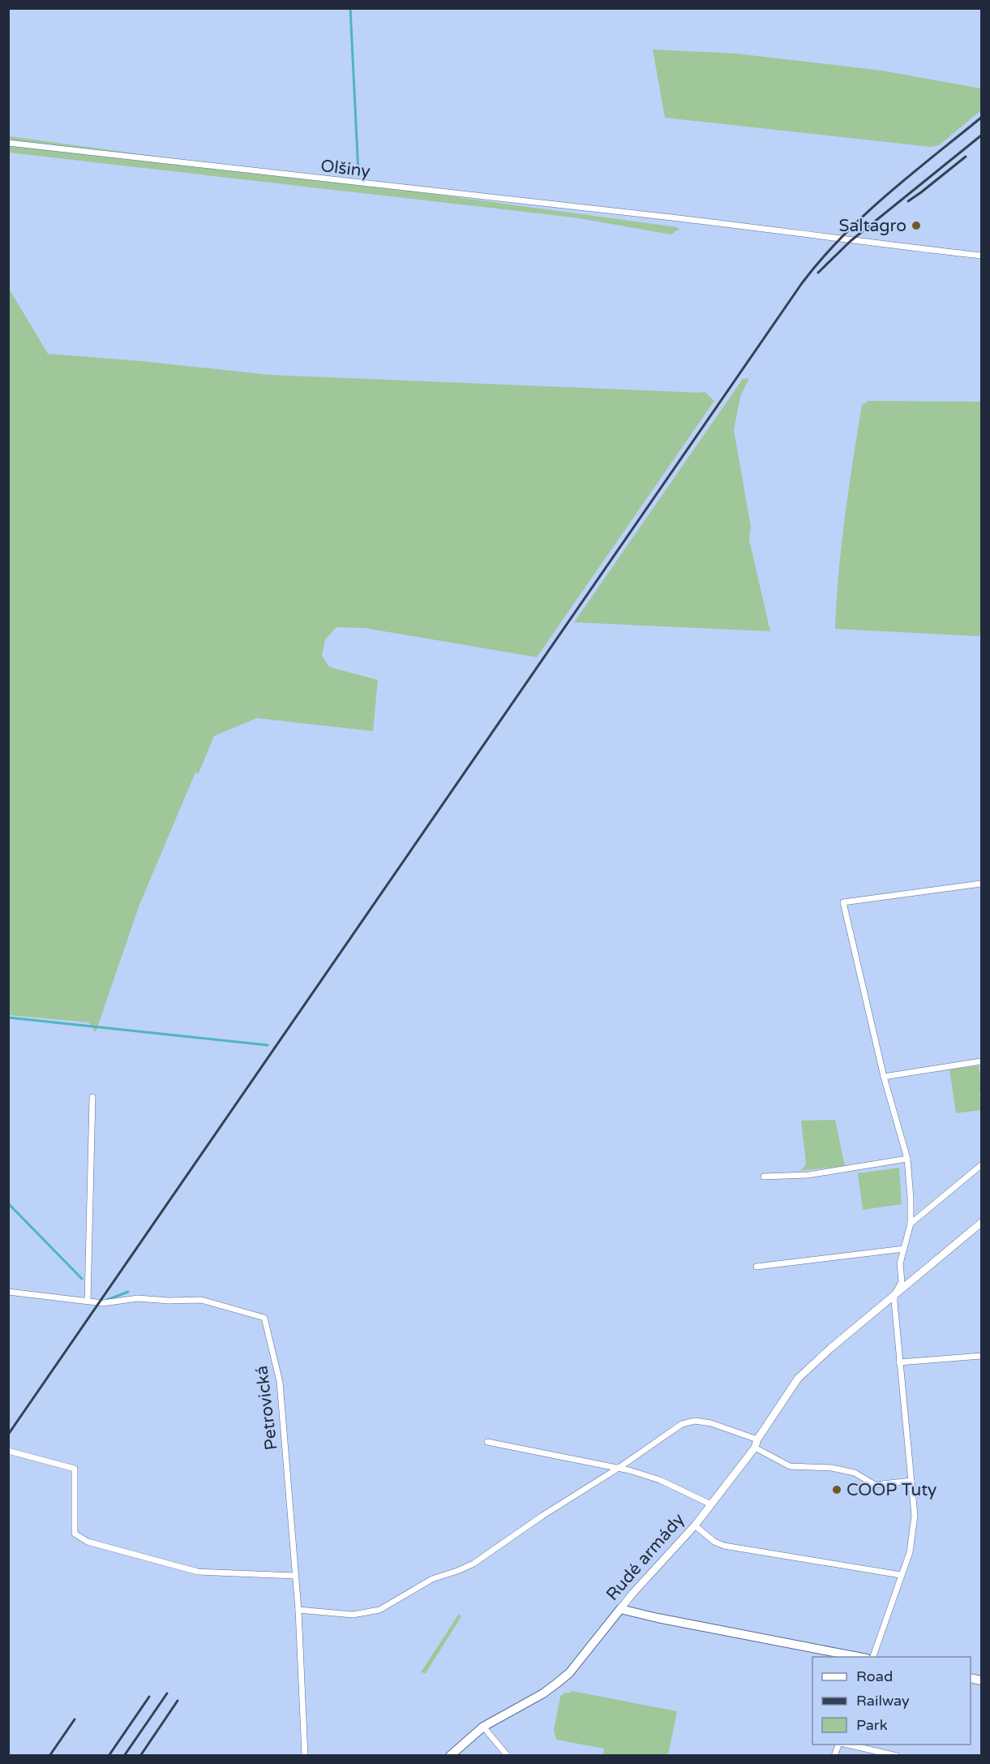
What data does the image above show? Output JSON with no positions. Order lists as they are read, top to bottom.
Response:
{
  "streets": {
    "main road": ["Rudé armády"],
    "street": ["Olšiny", "Petrovická"]
  },
  "places": ["Saltagro", "COOP Tuty"],
  "legend": ["Road", "Railway", "Park"]
}
